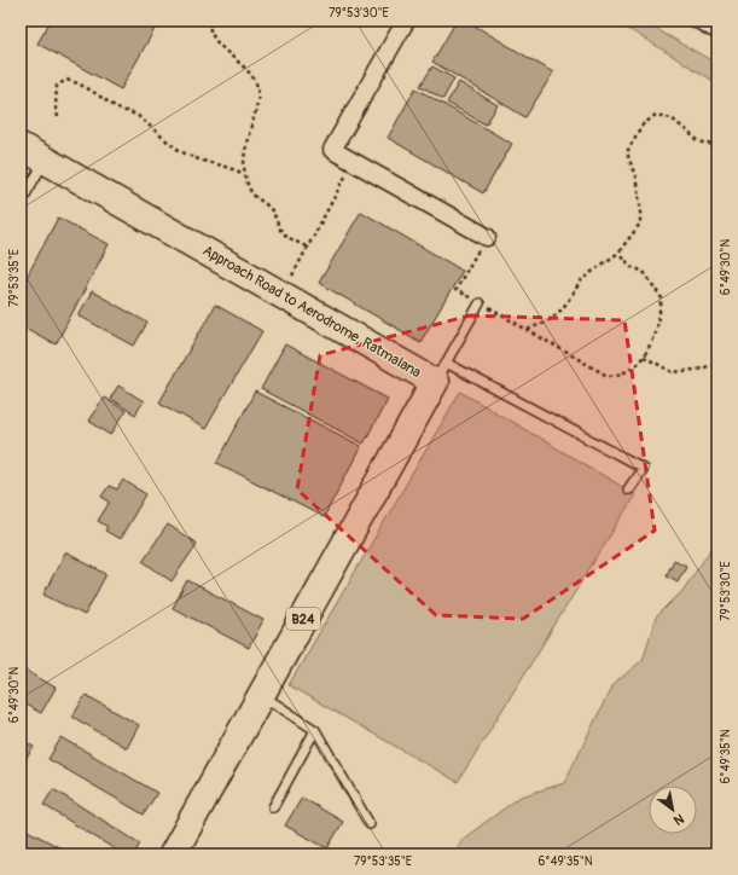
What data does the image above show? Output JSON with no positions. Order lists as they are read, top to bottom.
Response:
{
  "streets": {
    "main road": ["Approach Road to Aerodrome, Ratmalana", "B24"]
  },
  "north": "bottom right",
  "coordinates": [
    "79°53'30\"E",
    "6°49'30\"N",
    "79°53'35\"E",
    "6°49'35\"N"
  ]
}
